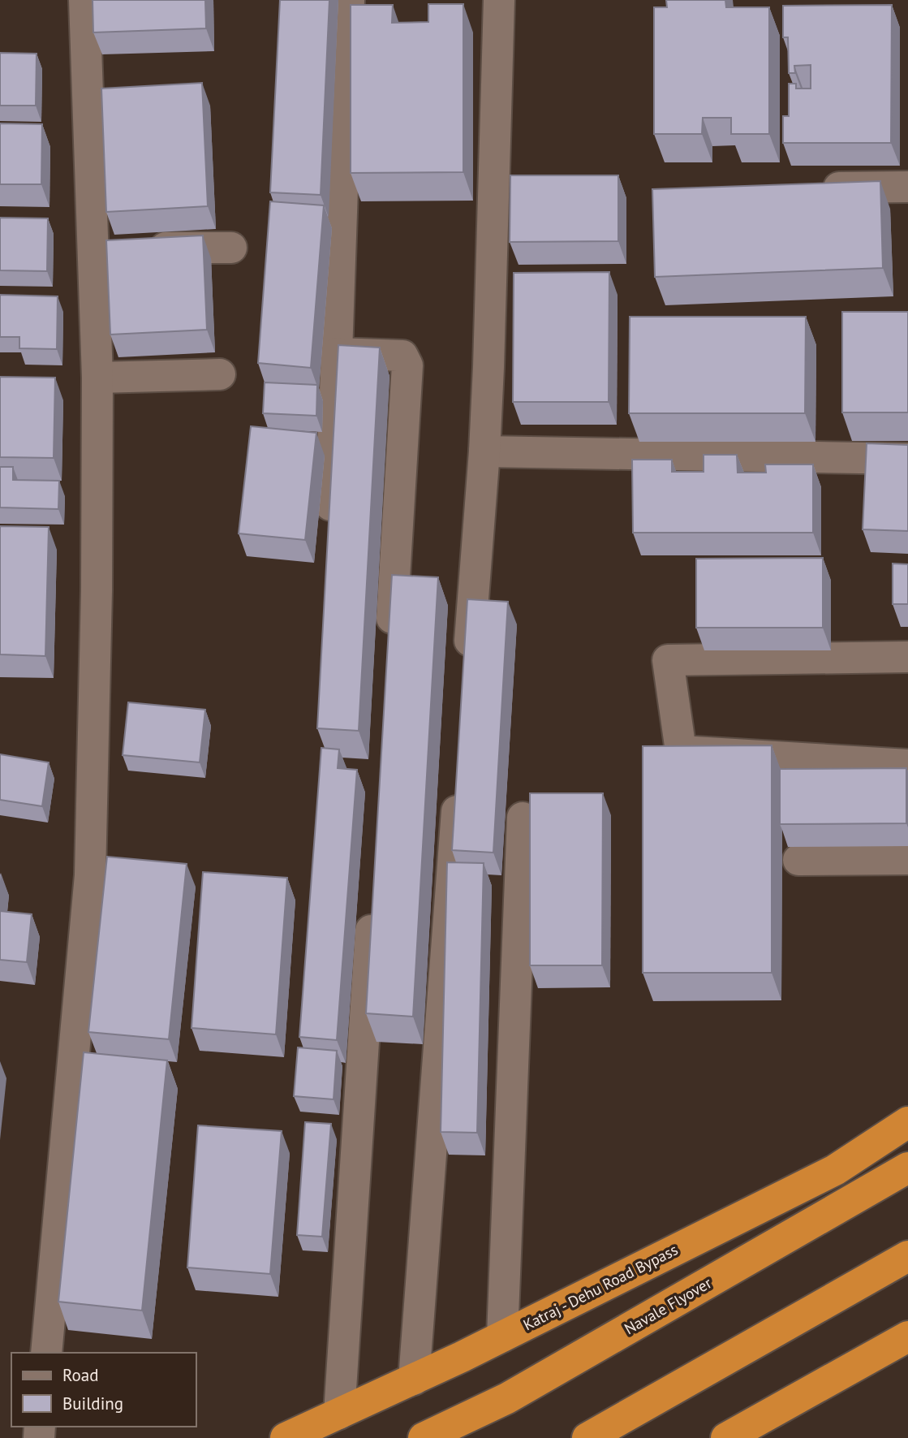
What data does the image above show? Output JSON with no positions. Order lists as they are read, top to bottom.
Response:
{
  "streets": {
    "highway": ["Katraj - Dehu Road Bypass", "Navale Flyover"]
  },
  "legend": ["Road", "Building"]
}
